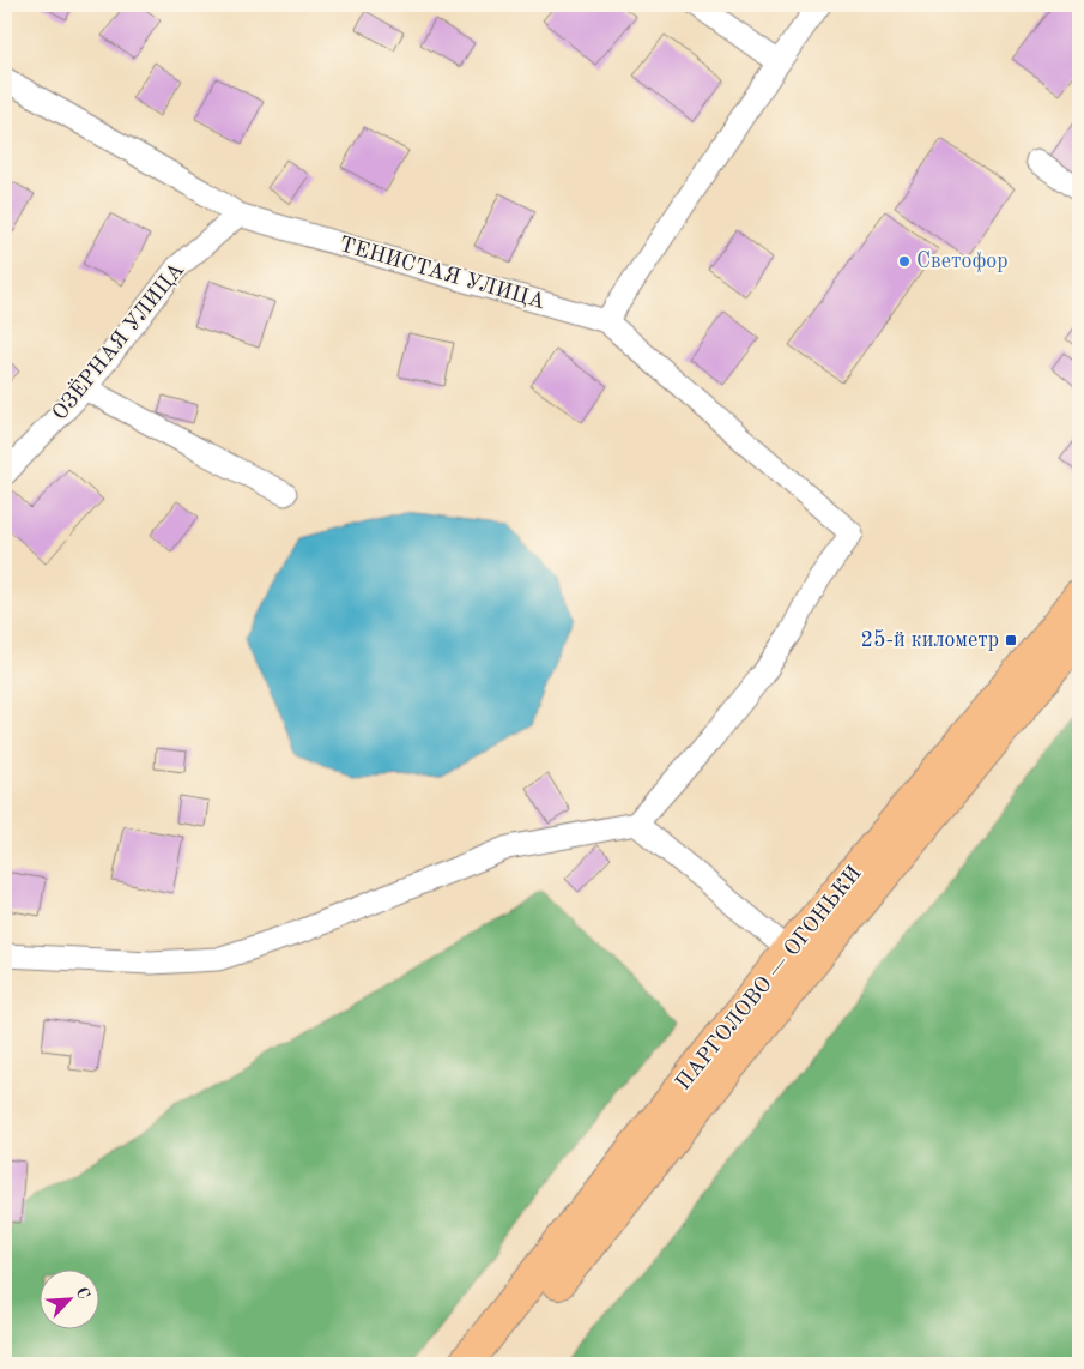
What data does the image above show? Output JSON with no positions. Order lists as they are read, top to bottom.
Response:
{
  "streets": {
    "main road": ["ПАРГОЛОВО — ОГОНЬКИ"],
    "street": ["ТЕНИСТАЯ УЛИЦА", "ОЗЁРНАЯ УЛИЦА"]
  },
  "crossings": [
    ["ТЕНИСТАЯ УЛИЦА", "ОЗЁРНАЯ УЛИЦА"]
  ],
  "places": {
    "other": ["Светофор"],
    "transit": ["25-й километр"]
  },
  "north": "top right"
}
